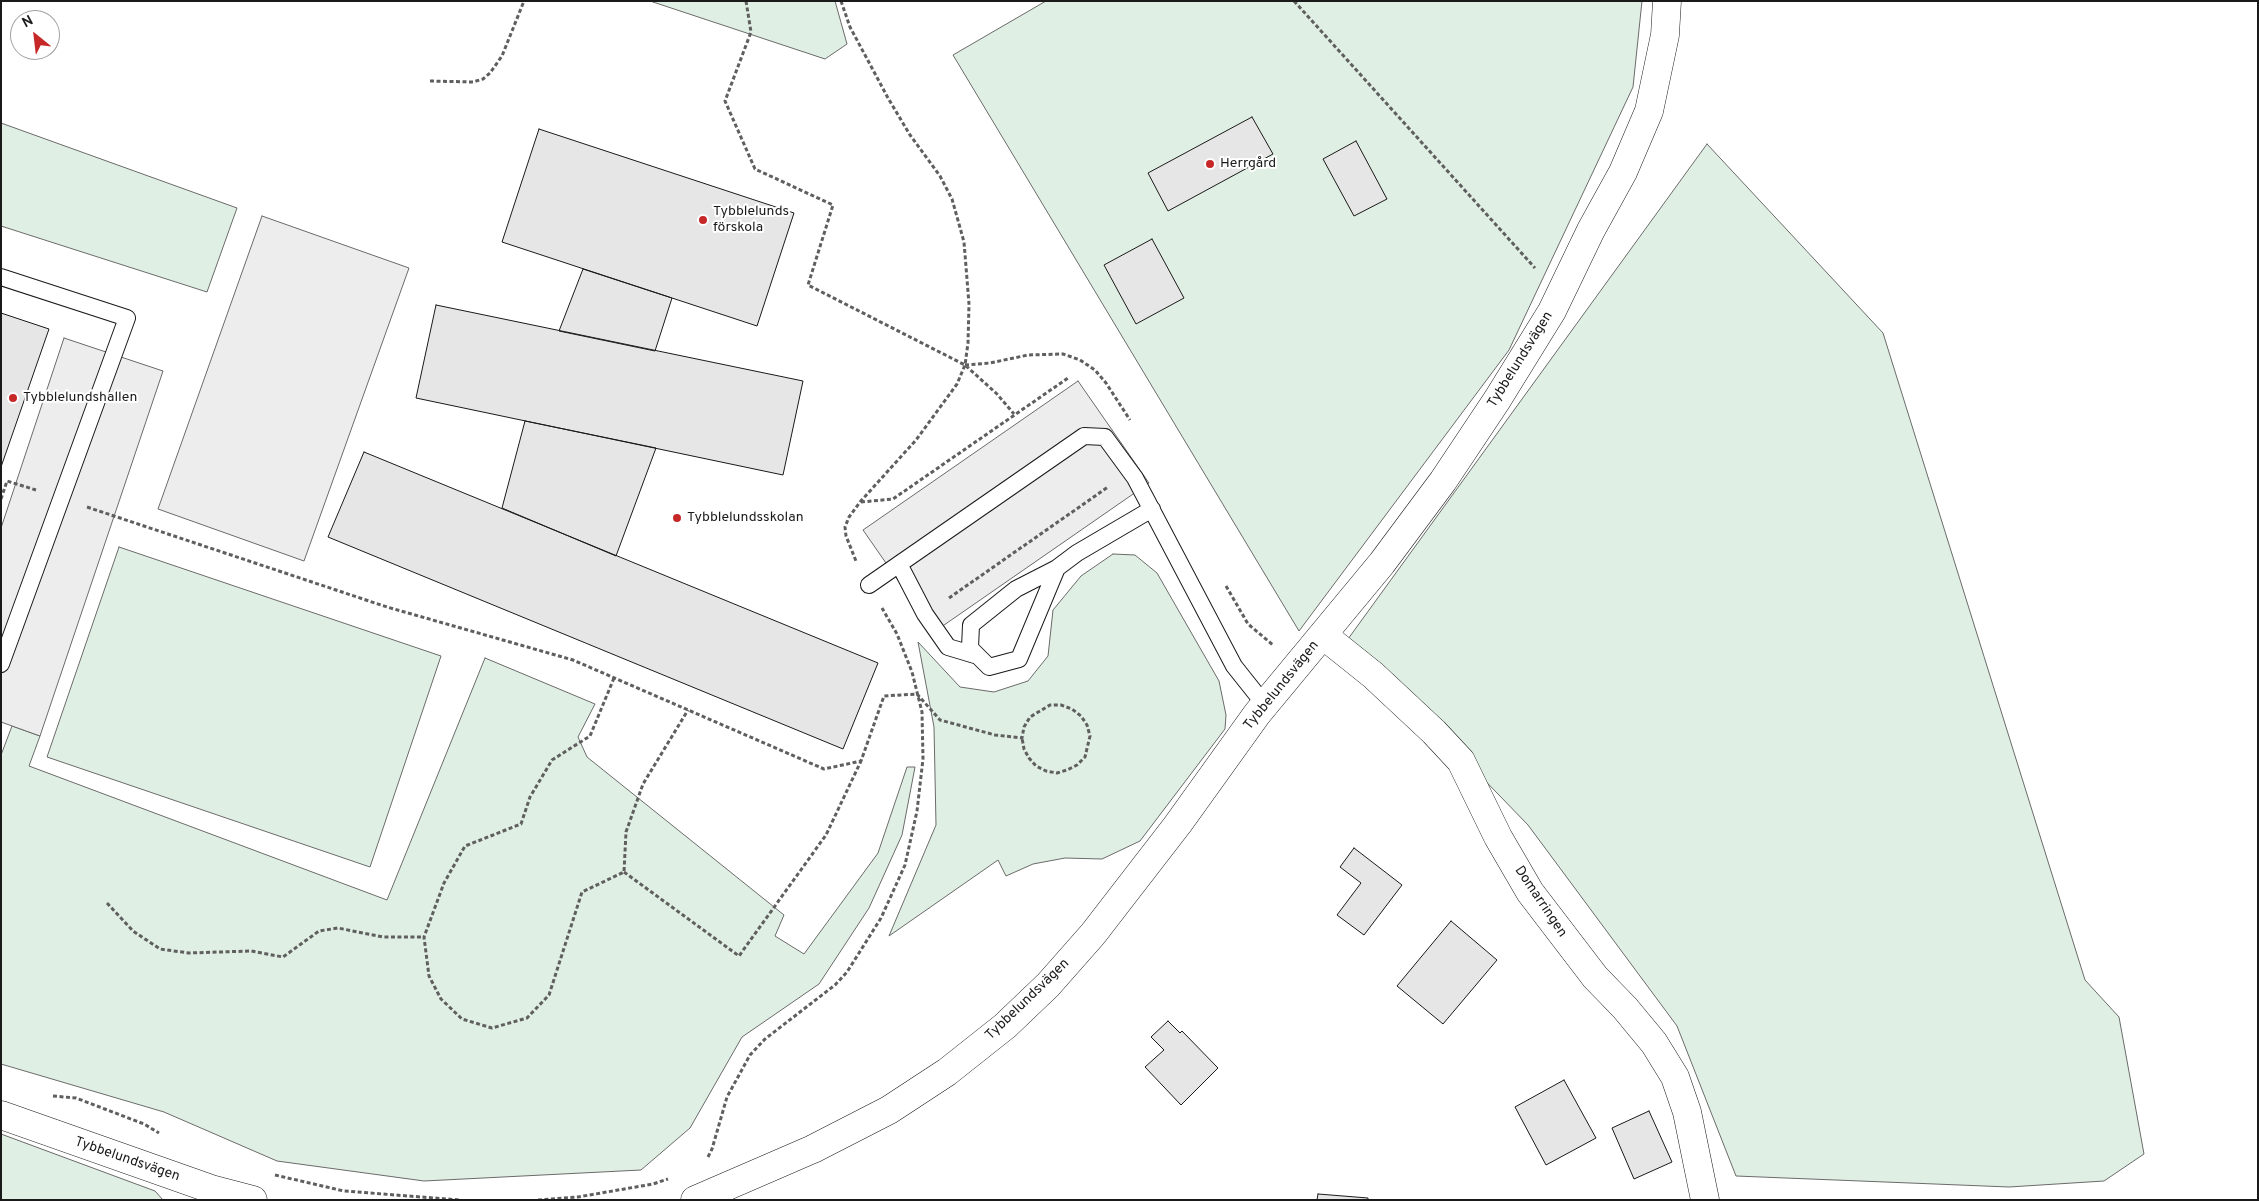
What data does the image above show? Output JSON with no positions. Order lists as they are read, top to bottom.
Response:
{
  "streets": {
    "street": ["Tybbelundsvägen", "Domarringen"]
  },
  "crossings": [
    ["Tybbelundsvägen", "Domarringen"]
  ],
  "places": [
    "Herrgård",
    "Tybblelunds förskola",
    "Tybblelundshallen",
    "Tybblelundsskolan"
  ],
  "north": "top left"
}
